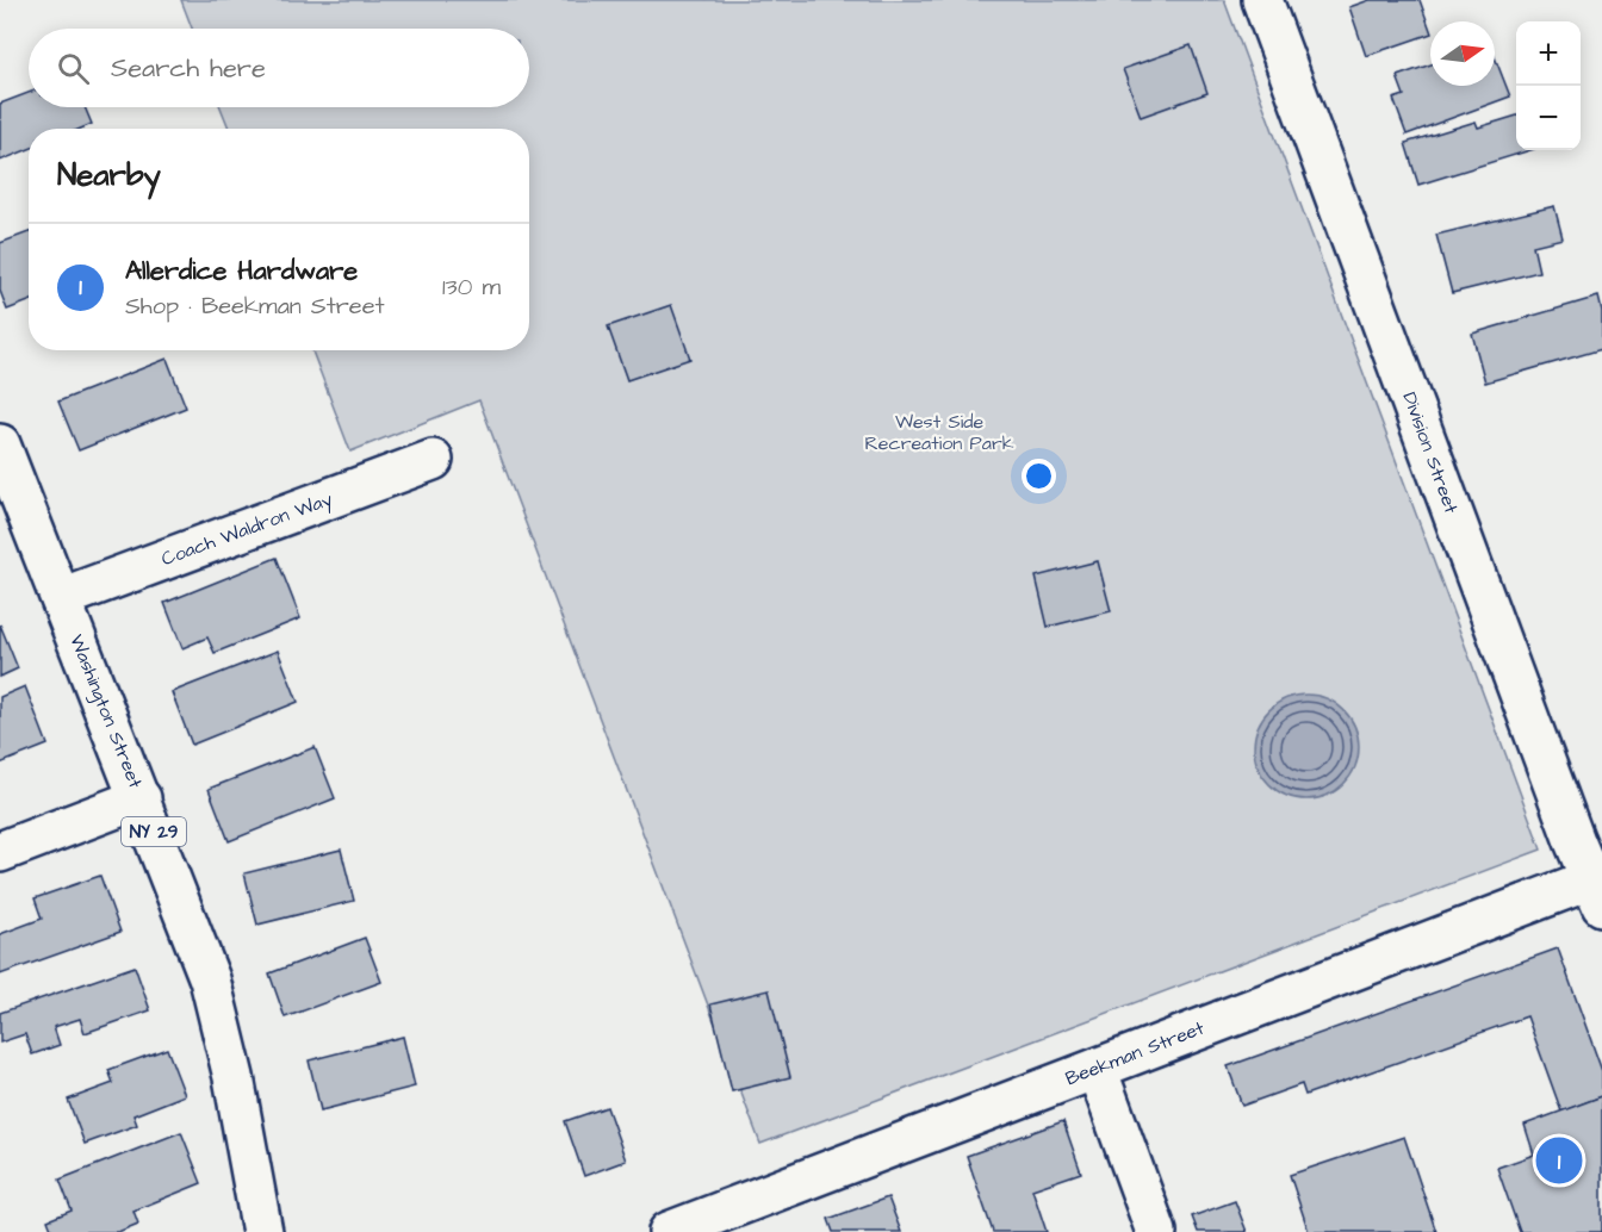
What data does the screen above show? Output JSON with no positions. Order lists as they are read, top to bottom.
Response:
{
  "streets": {
    "main road": [
      "Division Street",
      "Coach Waldron Way",
      "Washington Street",
      "NY 29",
      "Beekman Street"
    ]
  },
  "crossings": [
    ["Division Street", "Beekman Street"],
    ["Coach Waldron Way", "Washington Street"]
  ],
  "parks": ["West Side Recreation Park"],
  "north": "right",
  "page": {
    "map_buttons": ["+", "−"],
    "search": "Search here",
    "heading": "Nearby",
    "list": [
      {
        "mark": "1",
        "name": "Allerdice Hardware",
        "note": "Shop · Beekman Street",
        "value": "130 m"
      }
    ],
    "pins": "1"
  }
}
